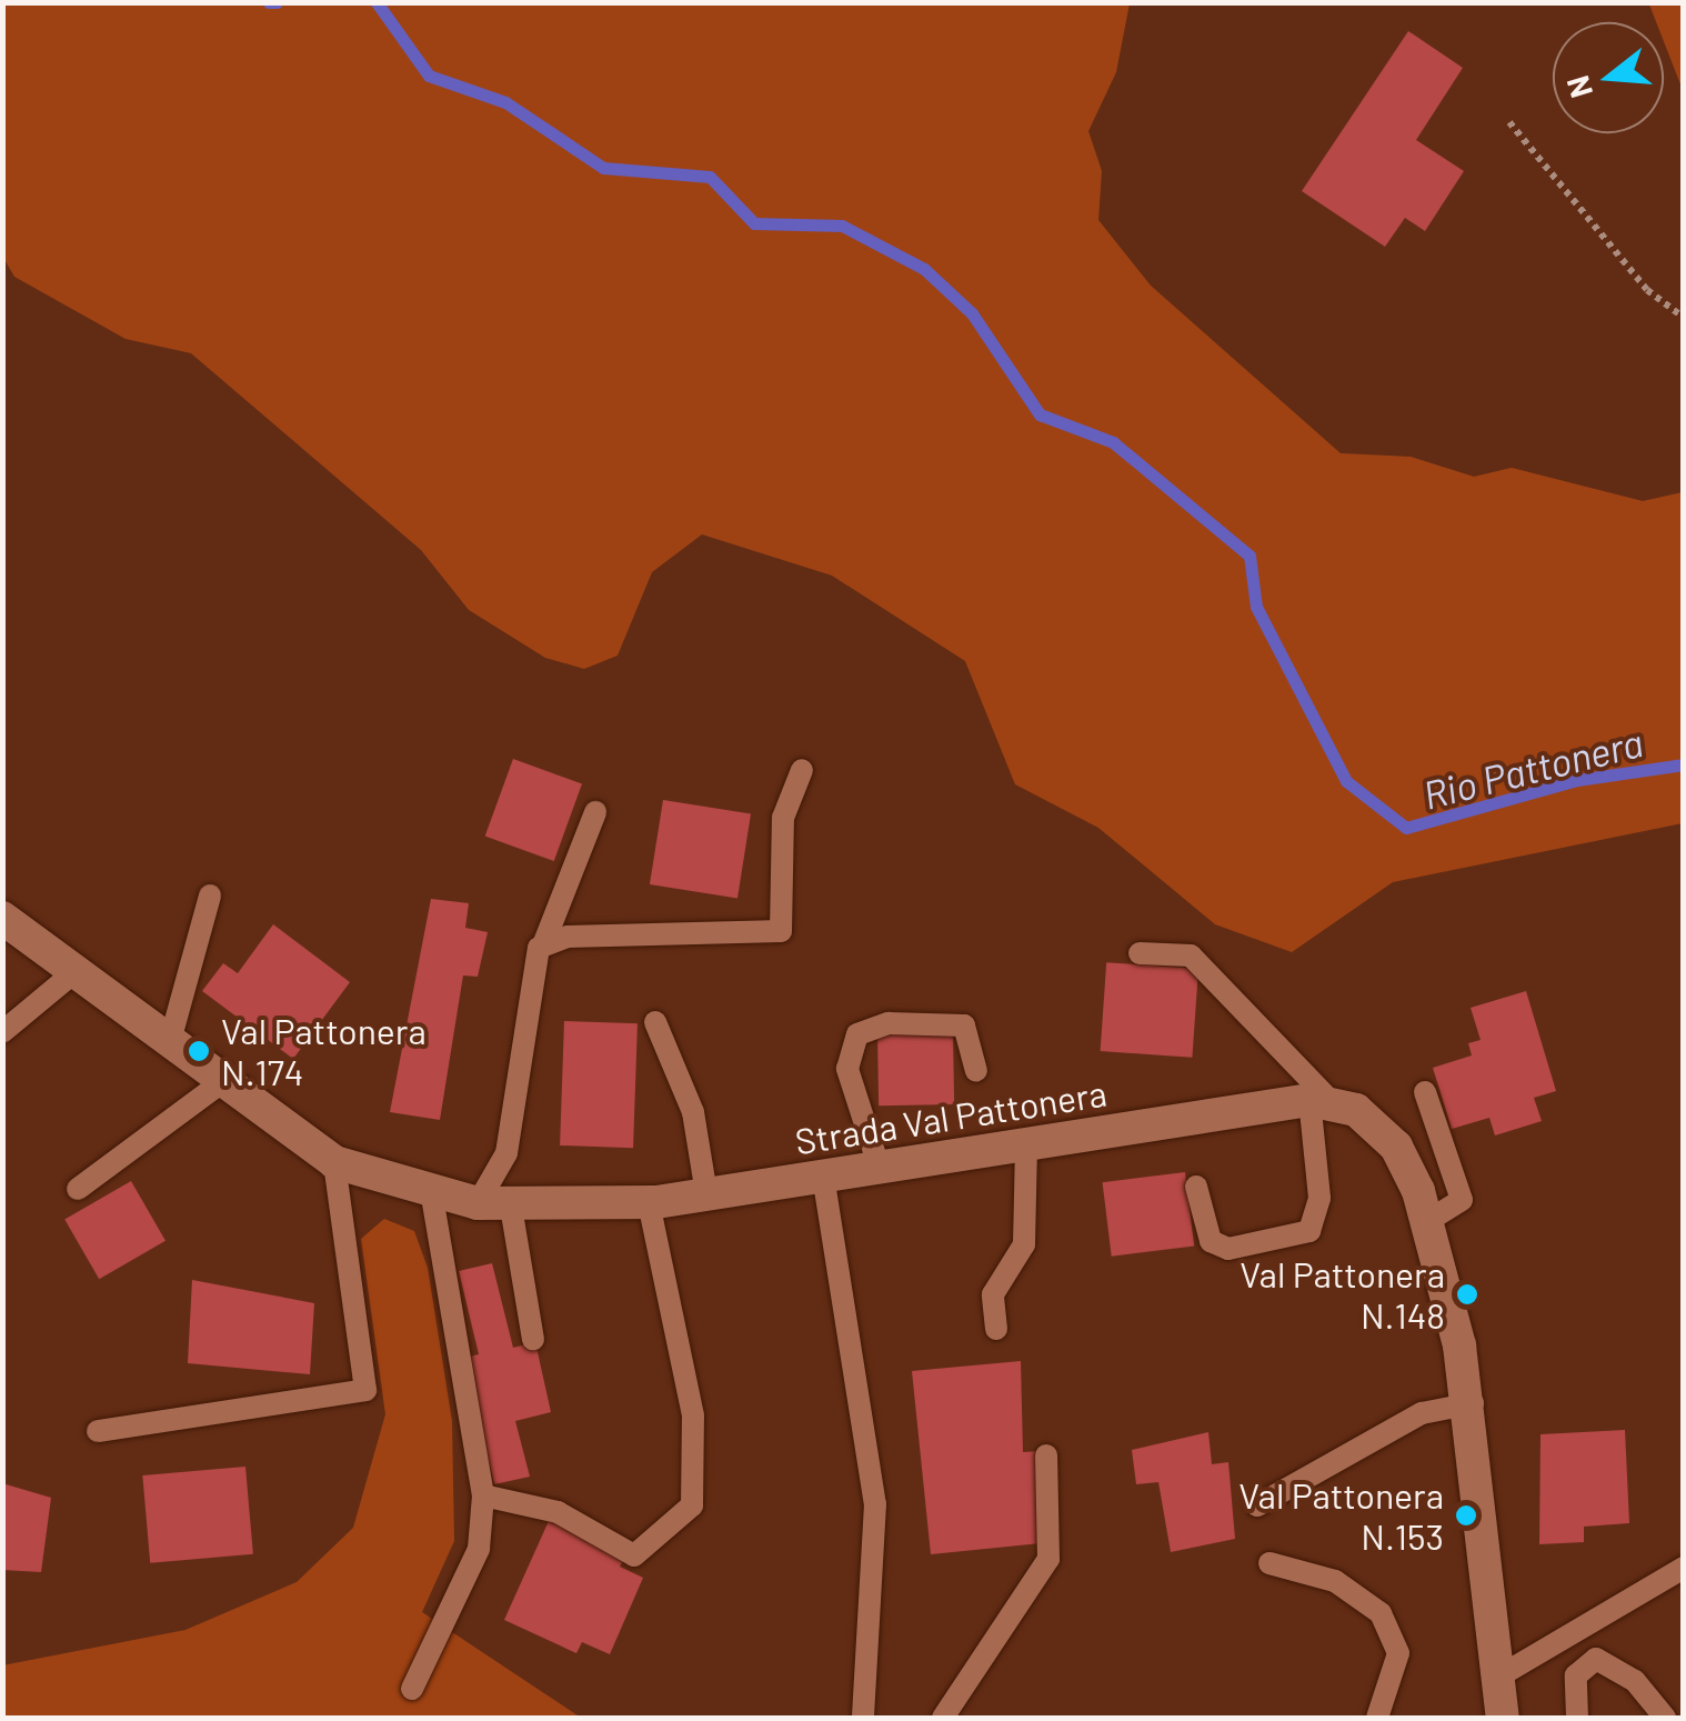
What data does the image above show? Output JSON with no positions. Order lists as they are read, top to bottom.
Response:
{
  "streets": {
    "street": ["Strada Val Pattonera"]
  },
  "water": ["Rio Pattonera"],
  "places": ["Val Pattonera N.174", "Val Pattonera N.148", "Val Pattonera N.153"],
  "north": "left"
}
